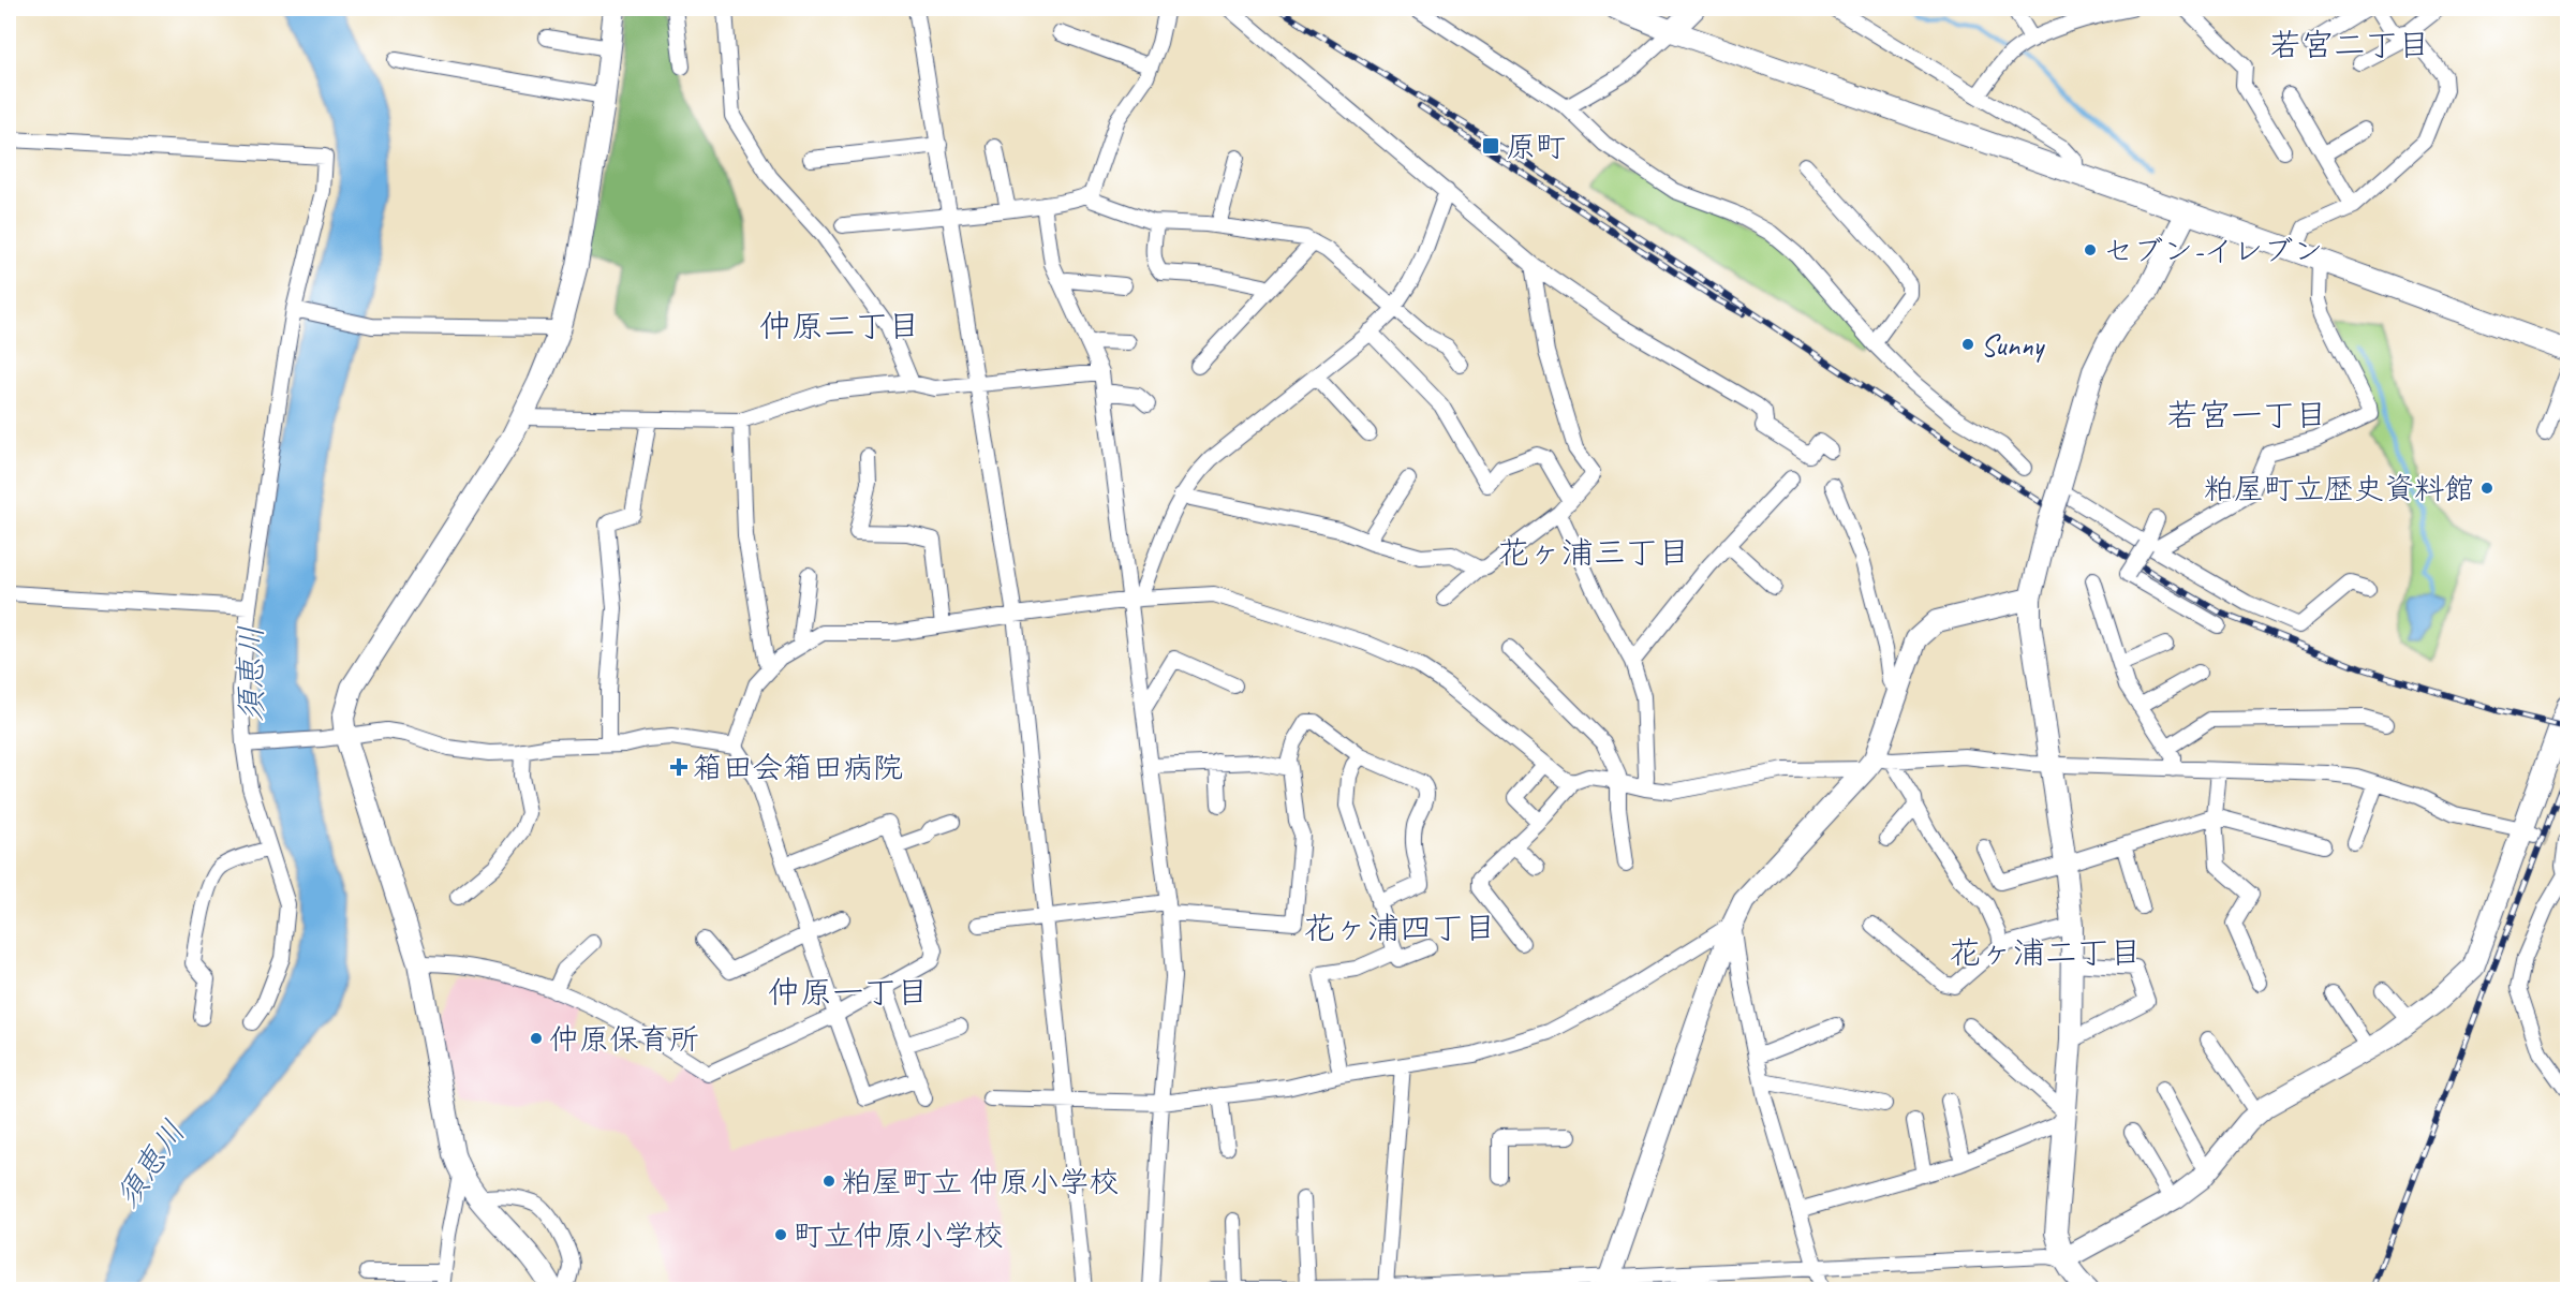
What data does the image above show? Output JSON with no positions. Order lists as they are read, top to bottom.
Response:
{
  "districts": [
    "若宮二丁目",
    "仲原二丁目",
    "若宮一丁目",
    "花ヶ浦三丁目",
    "花ヶ浦四丁目",
    "花ヶ浦二丁目",
    "仲原一丁目"
  ],
  "water": ["須恵川"],
  "places": {
    "transit": ["原町"],
    "other": [
      "セブン-イレブン",
      "Sunny",
      "粕屋町立歴史資料館",
      "仲原保育所",
      "粕屋町立 仲原小学校",
      "町立仲原小学校"
    ],
    "health": ["箱田会箱田病院"]
  }
}
